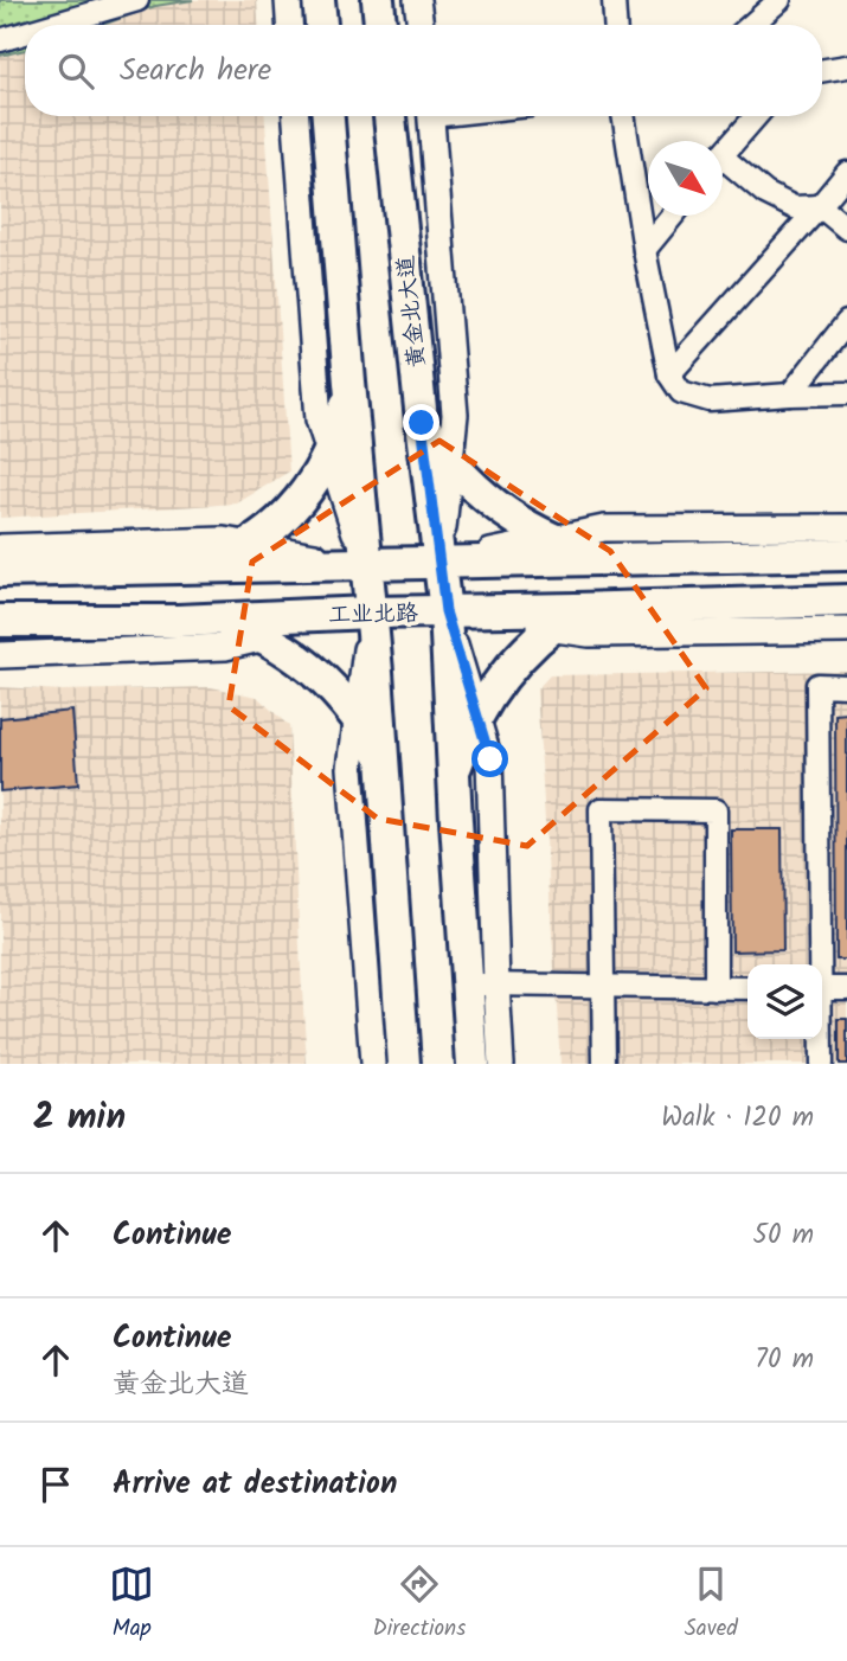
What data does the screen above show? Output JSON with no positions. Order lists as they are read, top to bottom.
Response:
{
  "streets": {
    "main road": ["黄金北大道", "工业北路"]
  },
  "crossings": [
    ["黄金北大道", "工业北路"]
  ],
  "north": "bottom right",
  "page": {
    "search": "Search here",
    "heading": ["2 min", "Walk · 120 m"],
    "list": [
      ["Continue", "50 m"],
      ["Continue", "黄金北大道", "70 m"],
      "Arrive at destination"
    ],
    "nav": ["Map", "Directions", "Saved"]
  }
}
